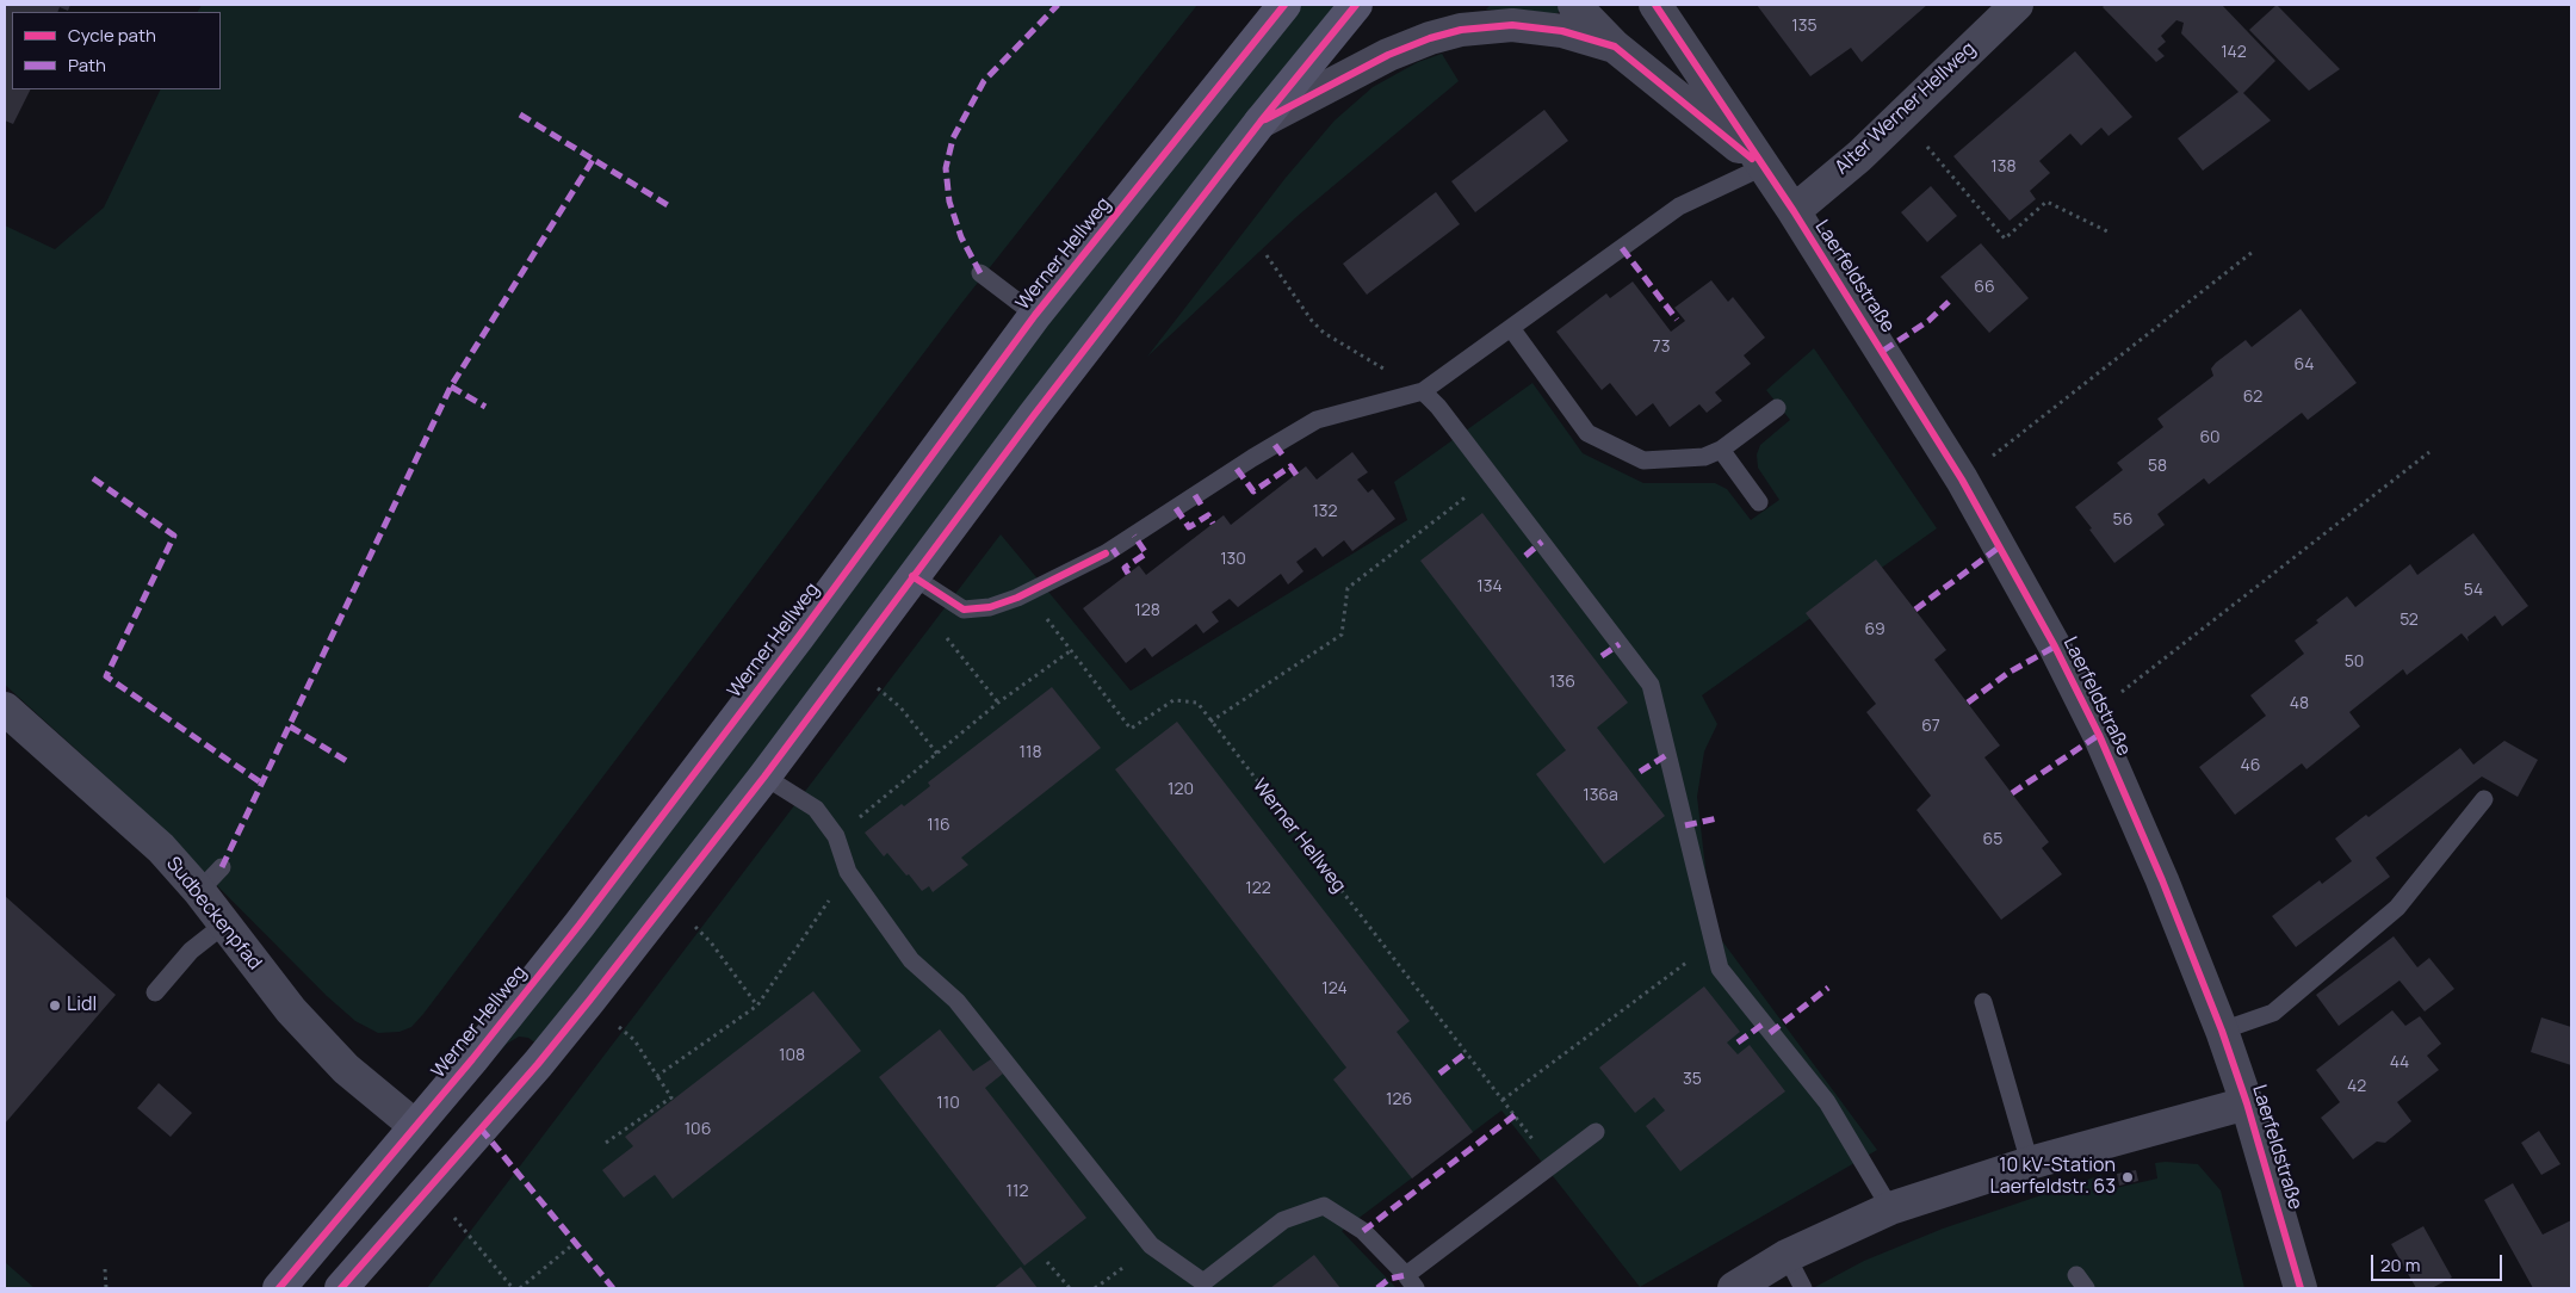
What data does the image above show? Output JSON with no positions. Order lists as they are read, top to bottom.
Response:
{
  "streets": {
    "main road": ["Werner Hellweg"],
    "street": ["Alter Werner Hellweg", "Laerfeldstraße", "Sudbeckenpfad"]
  },
  "crossings": [
    ["Alter Werner Hellweg", "Laerfeldstraße"],
    ["Werner Hellweg", "Sudbeckenpfad"]
  ],
  "places": ["Lidl", "10 kV-Station Laerfeldstr. 63"],
  "house_numbers": [
    "135",
    "142",
    "138",
    "66",
    "73",
    "64",
    "62",
    "60",
    "58",
    "132",
    "56",
    "130",
    "134",
    "54",
    "128",
    "52",
    "69",
    "50",
    "136",
    "48",
    "67",
    "118",
    "46",
    "120",
    "136a",
    "116",
    "65",
    "122",
    "124",
    "108",
    "44",
    "35",
    "42",
    "126",
    "110",
    "106",
    "112"
  ],
  "legend": ["Cycle path", "Path"],
  "scale_bar": "20 m"
}
